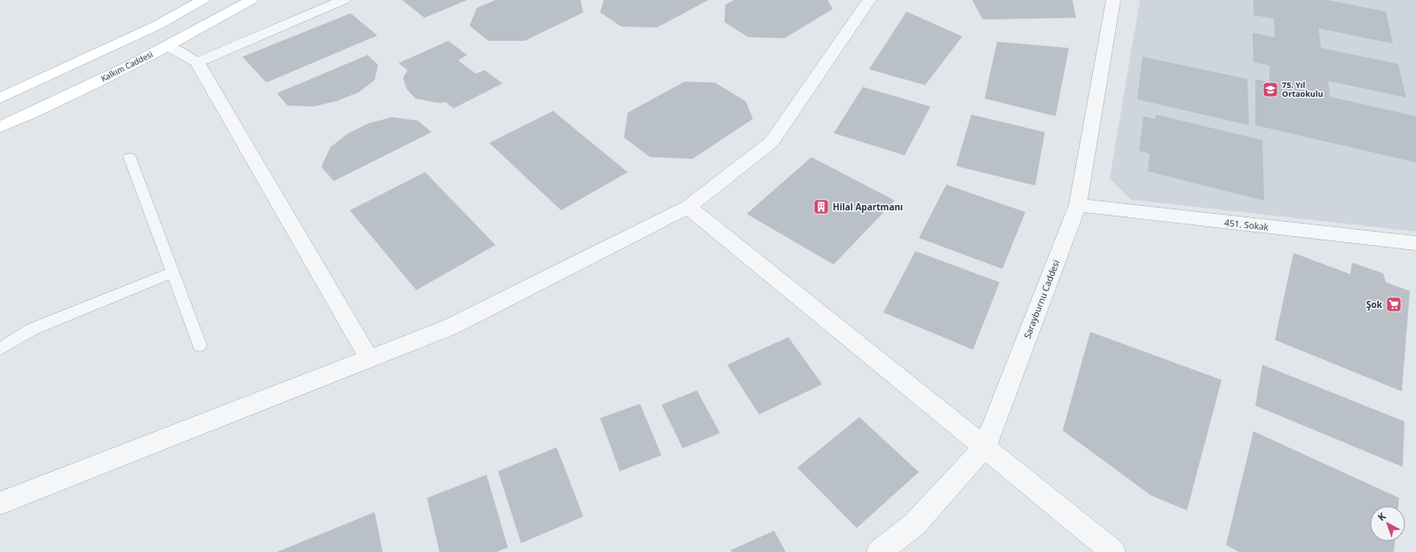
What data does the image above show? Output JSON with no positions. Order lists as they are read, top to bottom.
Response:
{
  "streets": {
    "main road": ["Kalkım Caddesi"],
    "street": ["451. Sokak", "Sarayburnu Caddesi"]
  },
  "crossings": [
    ["451. Sokak", "Sarayburnu Caddesi"]
  ],
  "places": {
    "school or university": ["75. Yıl Ortaokulu"],
    "building": ["Hilal Apartmanı"],
    "supermarket": ["Şok"]
  },
  "north": "top left"
}
